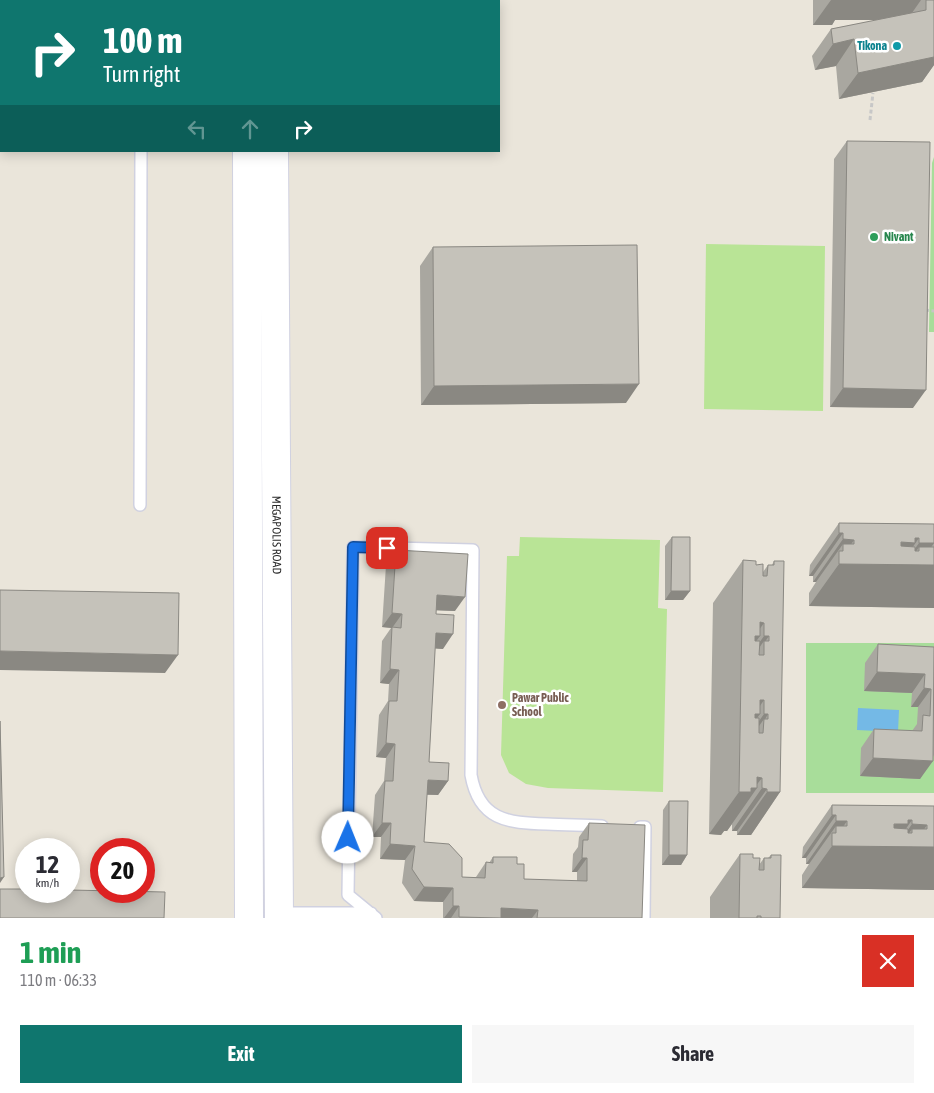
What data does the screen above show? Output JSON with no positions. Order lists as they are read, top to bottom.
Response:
{
  "streets": {
    "street": ["MEGAPOLIS ROAD"]
  },
  "places": ["Tikona", "Nivant", "Pawar Public School"],
  "page": {
    "turn": ["100 m", "Turn right"],
    "speed": "12 km/h",
    "limit": "20",
    "heading": ["1 min", "110 m · 06:33"],
    "buttons": ["Exit", "Share"]
  }
}
